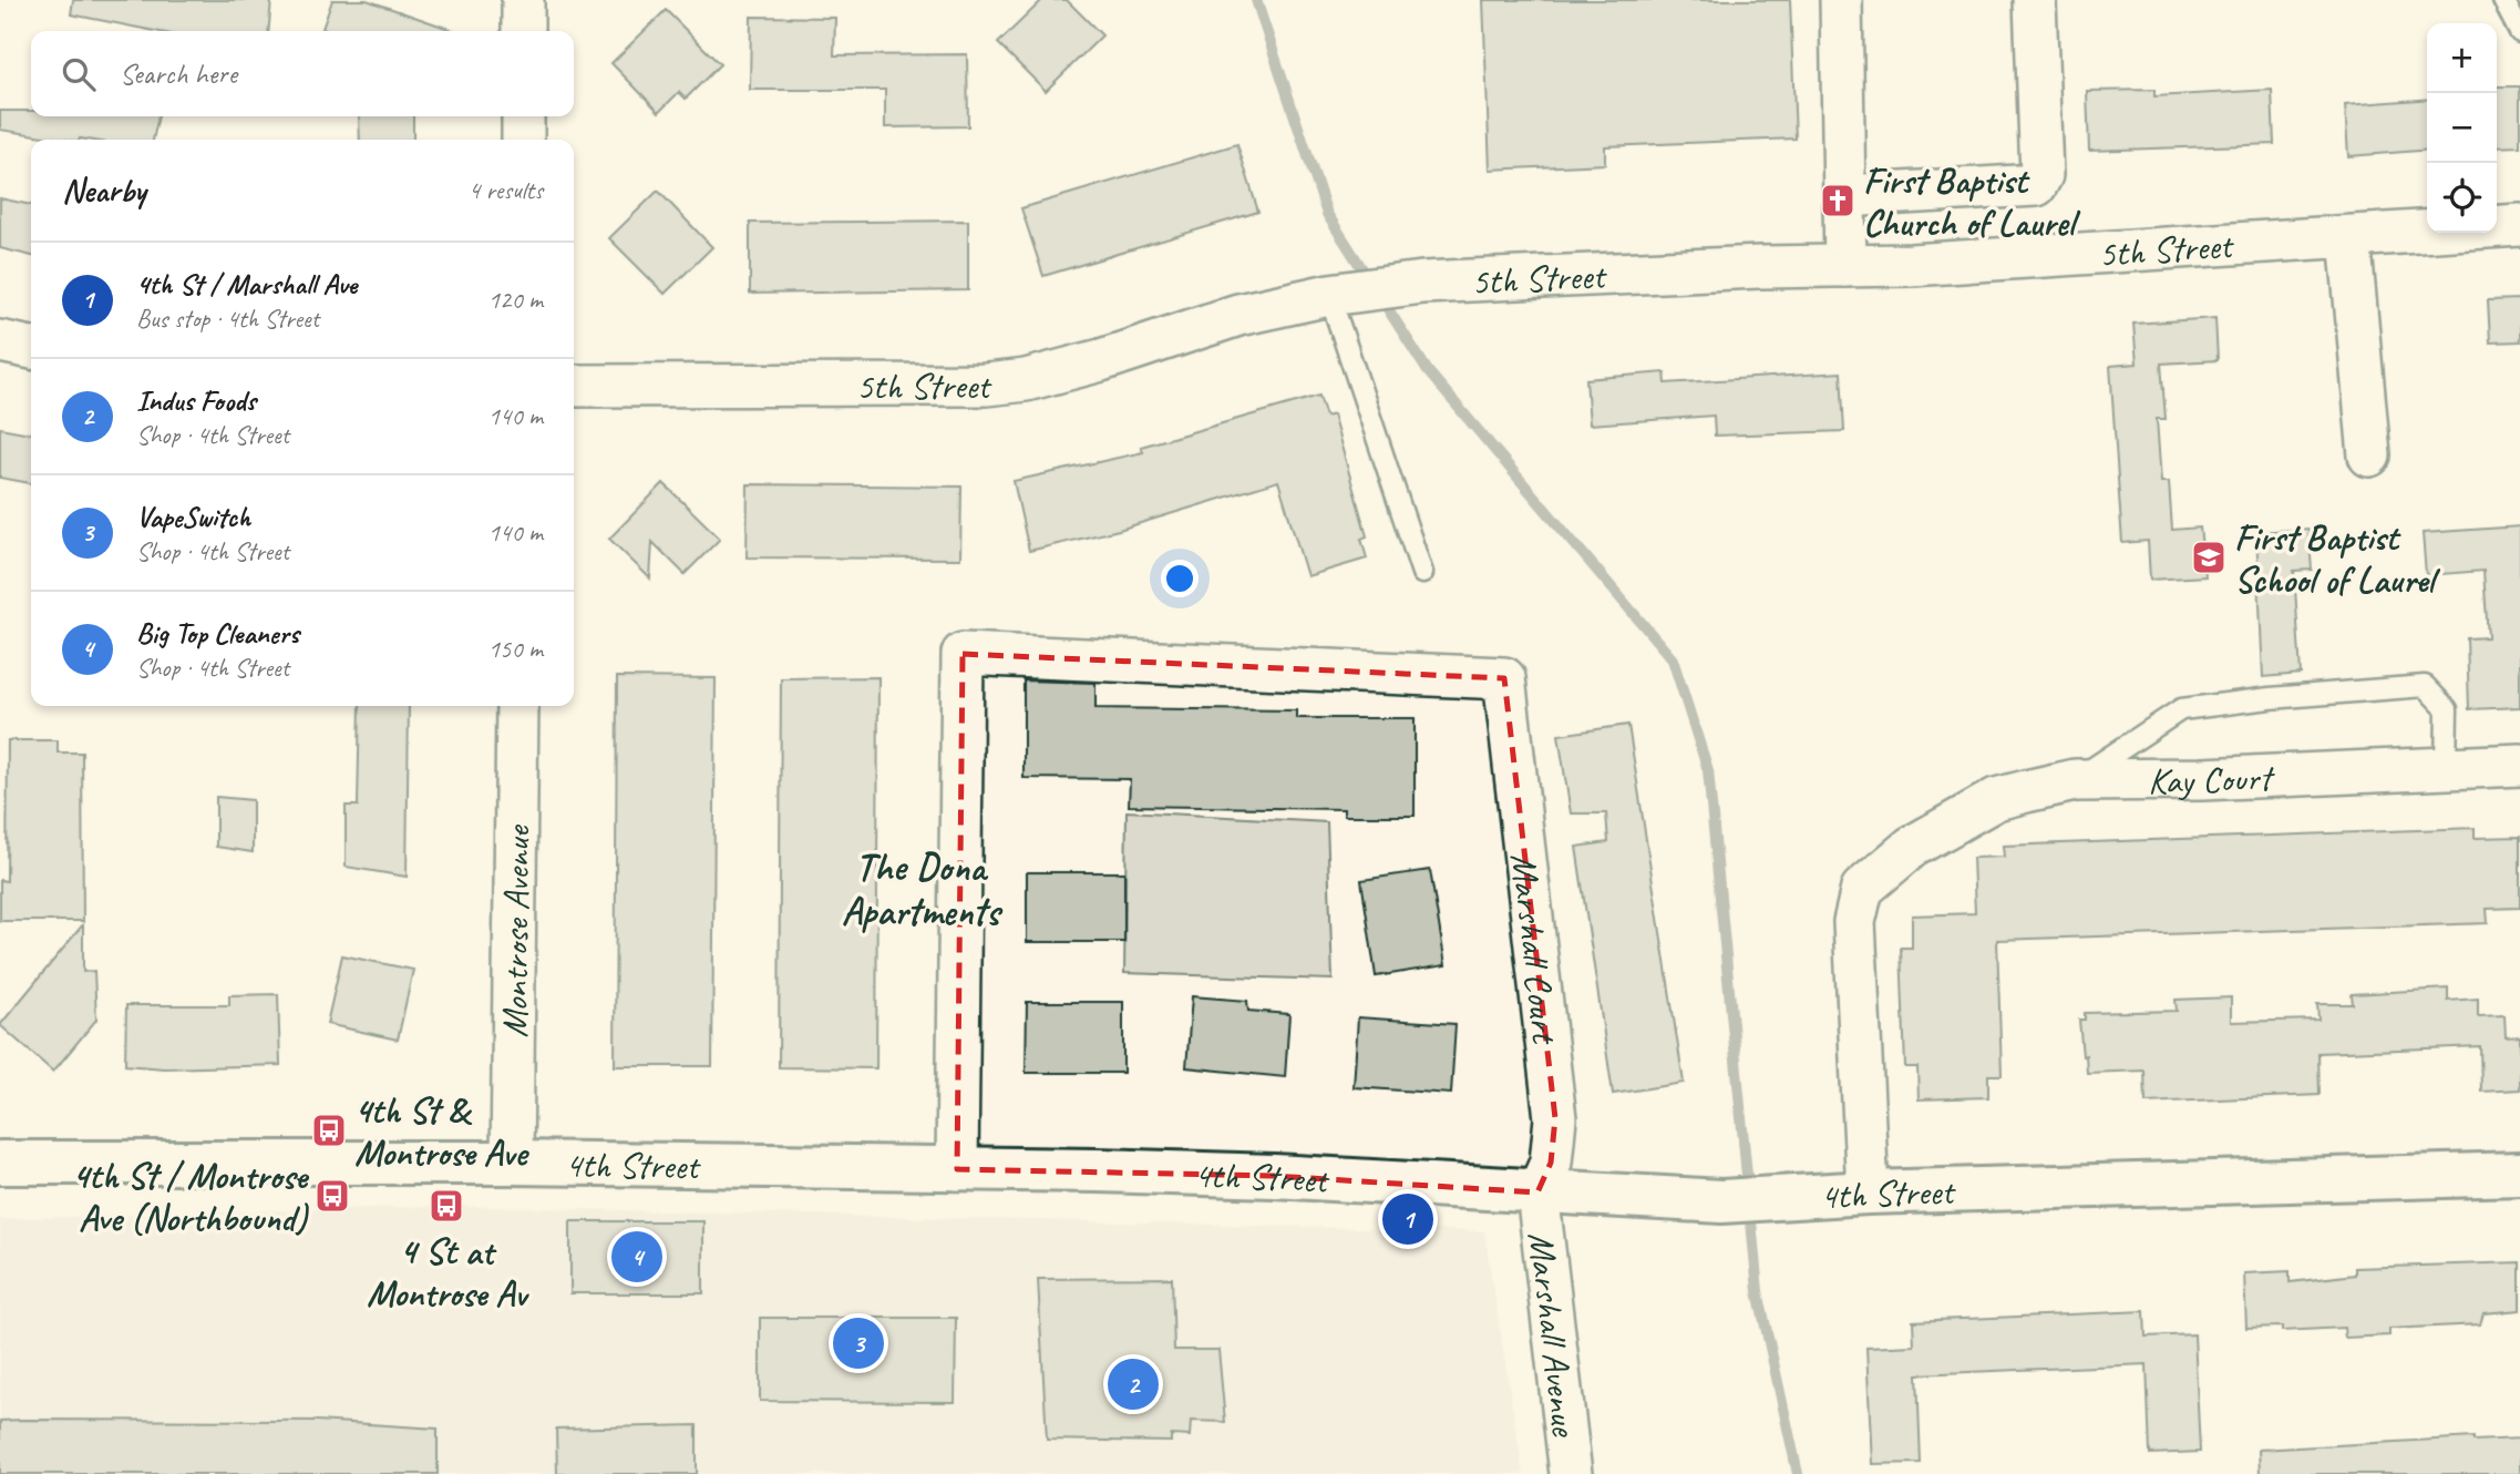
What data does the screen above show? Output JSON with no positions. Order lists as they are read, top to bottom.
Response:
{
  "streets": {
    "street": [
      "5th Street",
      "Kay Court",
      "Montrose Avenue",
      "Marshall Court",
      "4th Street",
      "Marshall Avenue"
    ]
  },
  "crossings": [
    ["Kay Court", "4th Street"],
    ["Montrose Avenue", "4th Street"],
    ["Marshall Court", "4th Street"],
    ["Marshall Court", "Marshall Avenue"],
    ["4th Street", "Marshall Avenue"]
  ],
  "districts": ["The Dona Apartments"],
  "places": {
    "church": ["First Baptist Church of Laurel"],
    "school or university": ["First Baptist School of Laurel"],
    "bus stop": ["4th St & Montrose Ave", "4th St / Montrose Ave (Northbound)", "4 St at Montrose Av"]
  },
  "page": {
    "map_buttons": ["+", "−"],
    "search": "Search here",
    "heading": ["Nearby", "4 results"],
    "list": [
      {
        "mark": "1",
        "name": "4th St / Marshall Ave",
        "note": "Bus stop · 4th Street",
        "value": "120 m"
      },
      {
        "mark": "2",
        "name": "Indus Foods",
        "note": "Shop · 4th Street",
        "value": "140 m"
      },
      {
        "mark": "3",
        "name": "VapeSwitch",
        "note": "Shop · 4th Street",
        "value": "140 m"
      },
      {
        "mark": "4",
        "name": "Big Top Cleaners",
        "note": "Shop · 4th Street",
        "value": "150 m"
      }
    ],
    "pins": [
      "1",
      "4",
      "3",
      "2"
    ]
  }
}
